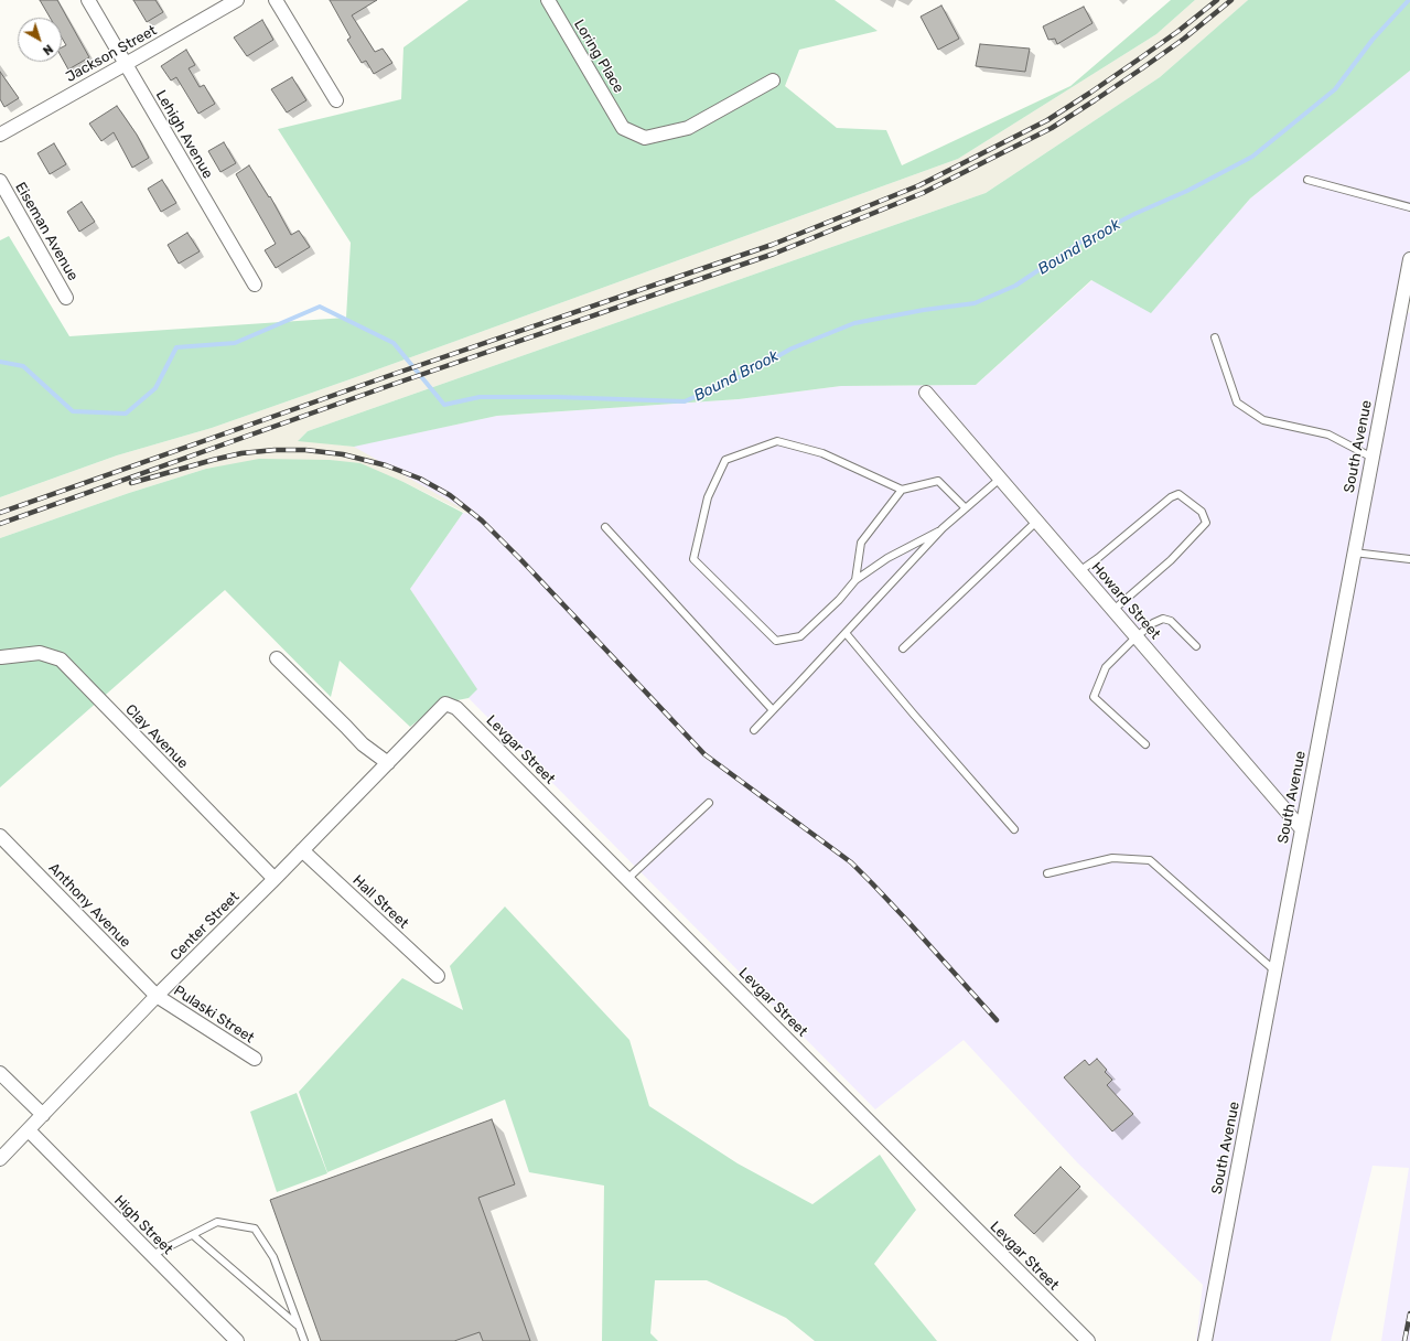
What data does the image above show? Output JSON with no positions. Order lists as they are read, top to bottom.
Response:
{
  "streets": {
    "street": [
      "Jackson Street",
      "Loring Place",
      "Lehigh Avenue",
      "Eiseman Avenue",
      "South Avenue",
      "Howard Street",
      "Clay Avenue",
      "Levgar Street",
      "Hall Street",
      "Anthony Avenue",
      "Center Street",
      "Pulaski Street",
      "High Street"
    ]
  },
  "crossings": [
    ["Jackson Street", "Lehigh Avenue"],
    ["South Avenue", "Howard Street"],
    ["Clay Avenue", "Center Street"],
    ["Levgar Street", "Center Street"],
    ["Hall Street", "Center Street"],
    ["Anthony Avenue", "Center Street"],
    ["Anthony Avenue", "Pulaski Street"],
    ["Center Street", "Pulaski Street"],
    ["Center Street", "High Street"]
  ],
  "water": ["Bound Brook"],
  "north": "bottom right"
}
